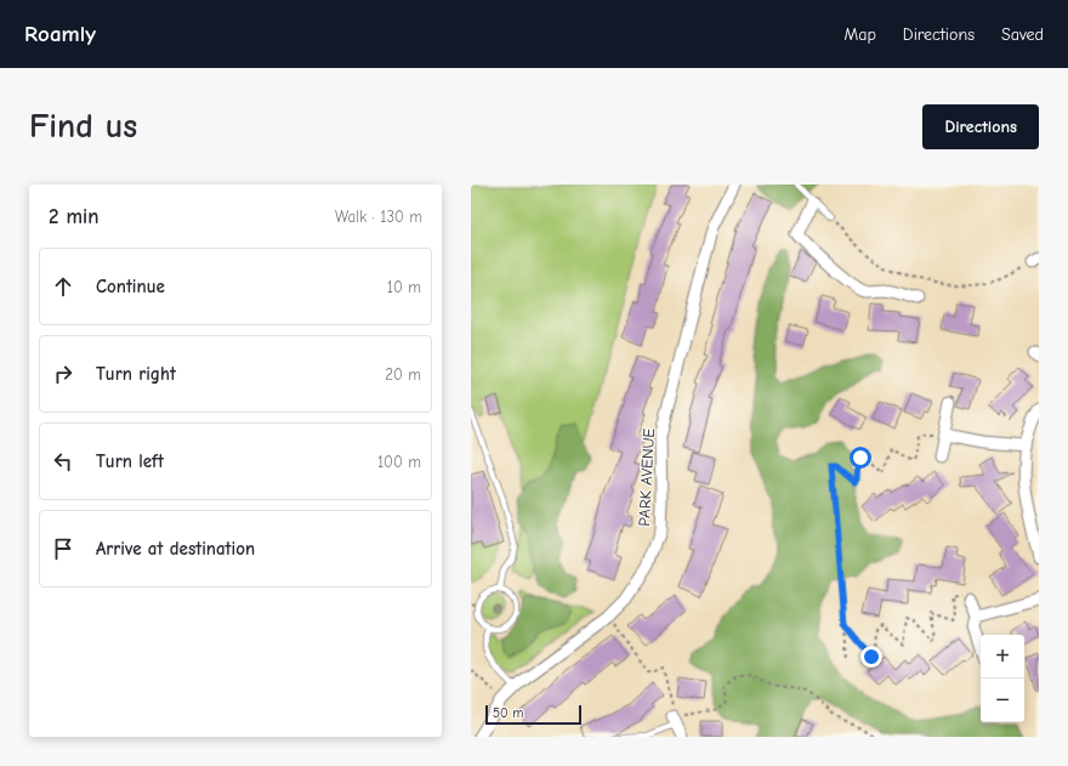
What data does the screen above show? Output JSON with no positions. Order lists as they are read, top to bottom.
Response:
{
  "streets": {
    "street": ["PARK AVENUE"]
  },
  "scale_bar": "50 m",
  "page": {
    "header": "Roamly",
    "nav": ["Map", "Directions", "Saved"],
    "buttons": "Directions",
    "title": "Find us",
    "heading": ["2 min", "Walk · 130 m"],
    "list": [
      ["Continue", "10 m"],
      ["Turn right", "20 m"],
      ["Turn left", "100 m"],
      "Arrive at destination"
    ],
    "map_buttons": ["+", "−"],
    "scale": "50 m"
  }
}
